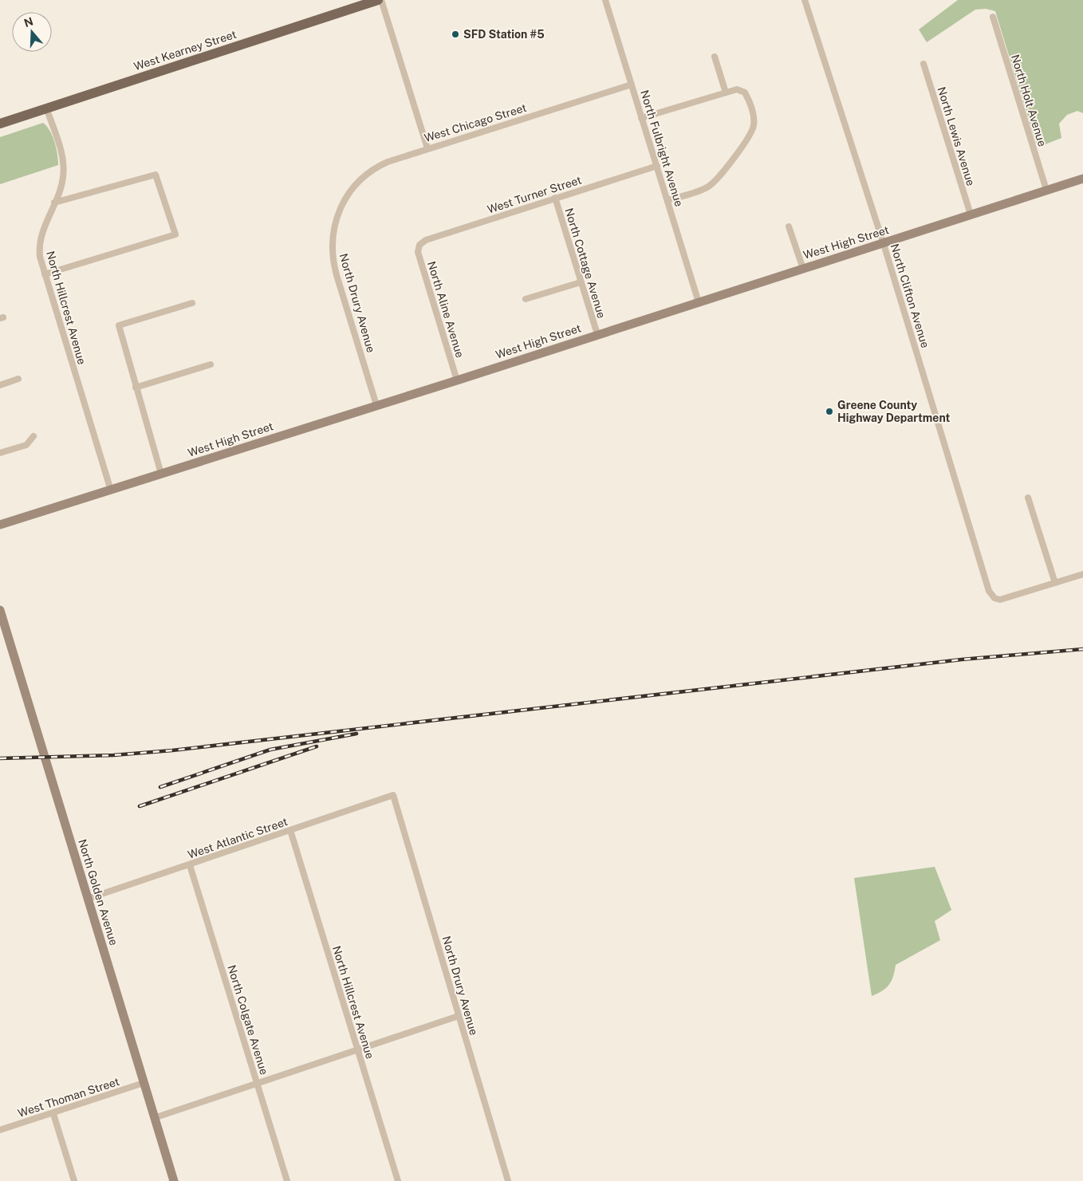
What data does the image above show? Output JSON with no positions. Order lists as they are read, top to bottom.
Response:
{
  "streets": {
    "main road": ["West Kearney Street"],
    "street": [
      "North Holt Avenue",
      "West Chicago Street",
      "North Lewis Avenue",
      "North Fulbright Avenue",
      "West Turner Street",
      "West High Street",
      "North Cottage Avenue",
      "North Clifton Avenue",
      "North Drury Avenue",
      "North Hillcrest Avenue",
      "North Aline Avenue",
      "West Atlantic Street",
      "North Golden Avenue",
      "North Colgate Avenue",
      "West Thoman Street"
    ]
  },
  "crossings": [
    ["West Kearney Street", "North Hillcrest Avenue"],
    ["North Holt Avenue", "West High Street"],
    ["West Chicago Street", "North Fulbright Avenue"],
    ["West Chicago Street", "North Drury Avenue"],
    ["North Lewis Avenue", "West High Street"],
    ["North Fulbright Avenue", "West Turner Street"],
    ["North Fulbright Avenue", "West High Street"],
    ["West Turner Street", "North Cottage Avenue"],
    ["West Turner Street", "North Aline Avenue"],
    ["West High Street", "North Cottage Avenue"],
    ["West High Street", "North Clifton Avenue"],
    ["West High Street", "North Drury Avenue"],
    ["West High Street", "North Hillcrest Avenue"],
    ["West High Street", "North Aline Avenue"],
    ["North Drury Avenue", "West Atlantic Street"],
    ["North Hillcrest Avenue", "West Atlantic Street"],
    ["West Atlantic Street", "North Golden Avenue"],
    ["West Atlantic Street", "North Colgate Avenue"],
    ["North Golden Avenue", "West Thoman Street"]
  ],
  "places": ["SFD Station #5", "Greene County Highway Department"],
  "north": "top"
}
